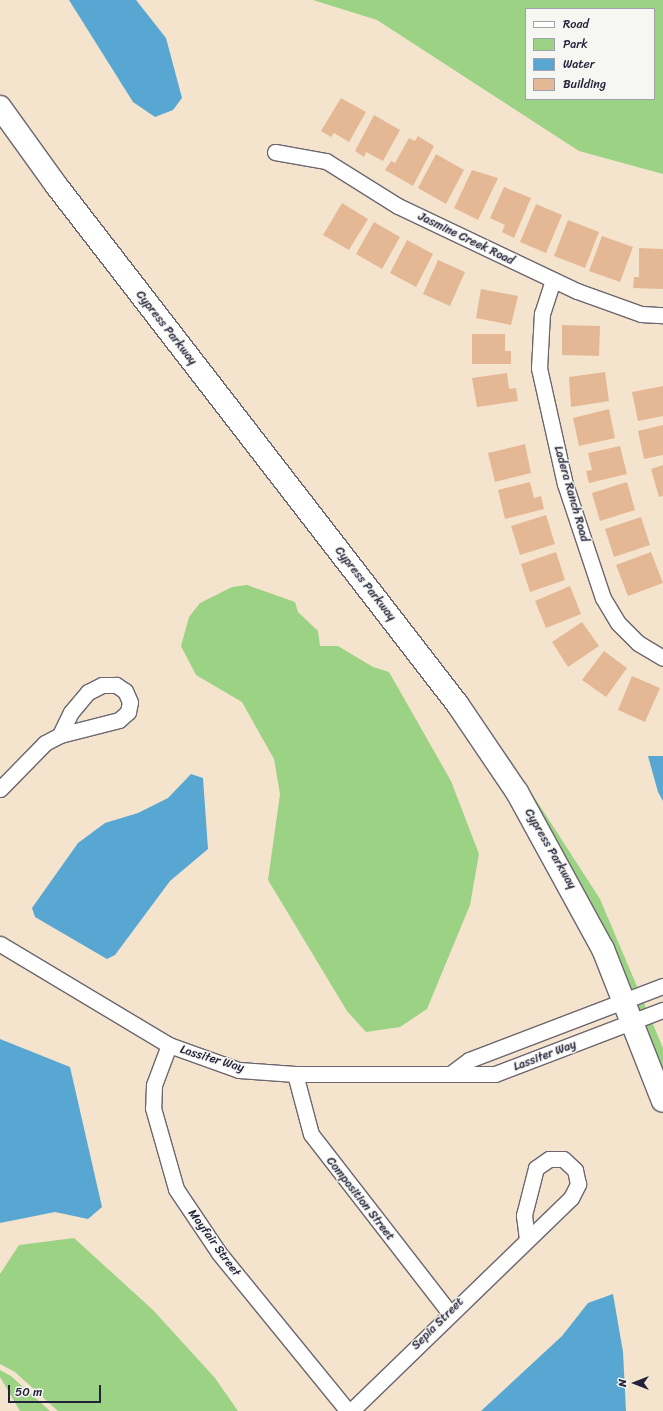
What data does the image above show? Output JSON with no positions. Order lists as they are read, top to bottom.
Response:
{
  "streets": {
    "main road": ["Cypress Parkway"],
    "street": [
      "Jasmine Creek Road",
      "Ladera Ranch Road",
      "Lassiter Way",
      "Composition Street",
      "Mayfair Street",
      "Sepia Street"
    ]
  },
  "crossings": [
    ["Jasmine Creek Road", "Ladera Ranch Road"],
    ["Cypress Parkway", "Lassiter Way"],
    ["Lassiter Way", "Composition Street"],
    ["Lassiter Way", "Mayfair Street"],
    ["Composition Street", "Sepia Street"],
    ["Mayfair Street", "Sepia Street"]
  ],
  "legend": [
    "Road",
    "Park",
    "Water",
    "Building"
  ],
  "scale_bar": "50 m",
  "north": "left"
}
